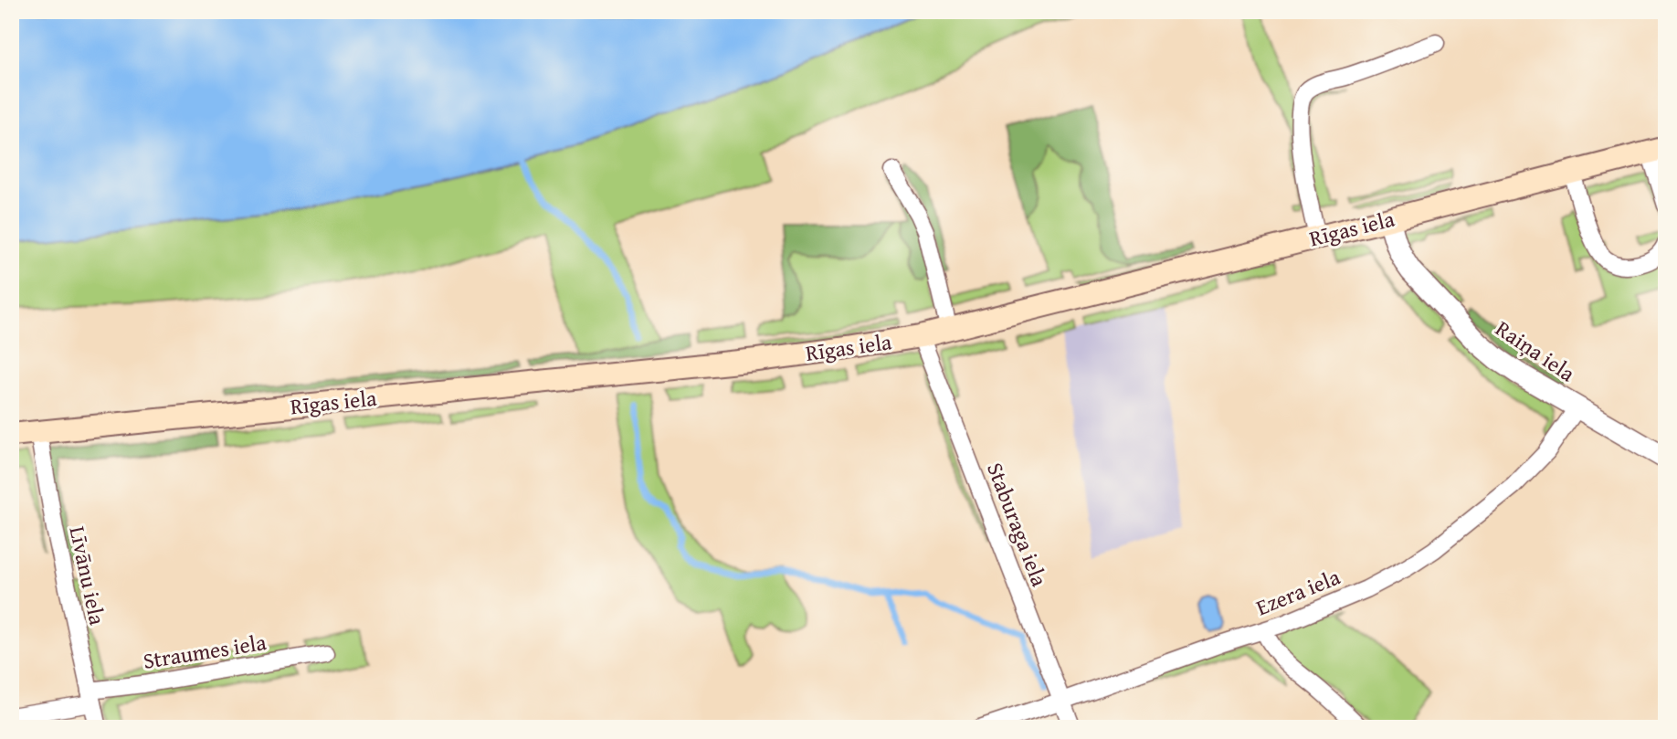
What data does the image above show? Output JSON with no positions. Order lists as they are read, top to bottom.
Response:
{
  "streets": {
    "main road": ["Rīgas iela"],
    "street": [
      "Raiņa iela",
      "Staburaga iela",
      "Līvānu iela",
      "Ezera iela",
      "Straumes iela"
    ]
  },
  "crossings": [
    ["Rīgas iela", "Raiņa iela"],
    ["Rīgas iela", "Staburaga iela"],
    ["Rīgas iela", "Līvānu iela"],
    ["Raiņa iela", "Ezera iela"],
    ["Staburaga iela", "Ezera iela"],
    ["Līvānu iela", "Straumes iela"]
  ]
}
